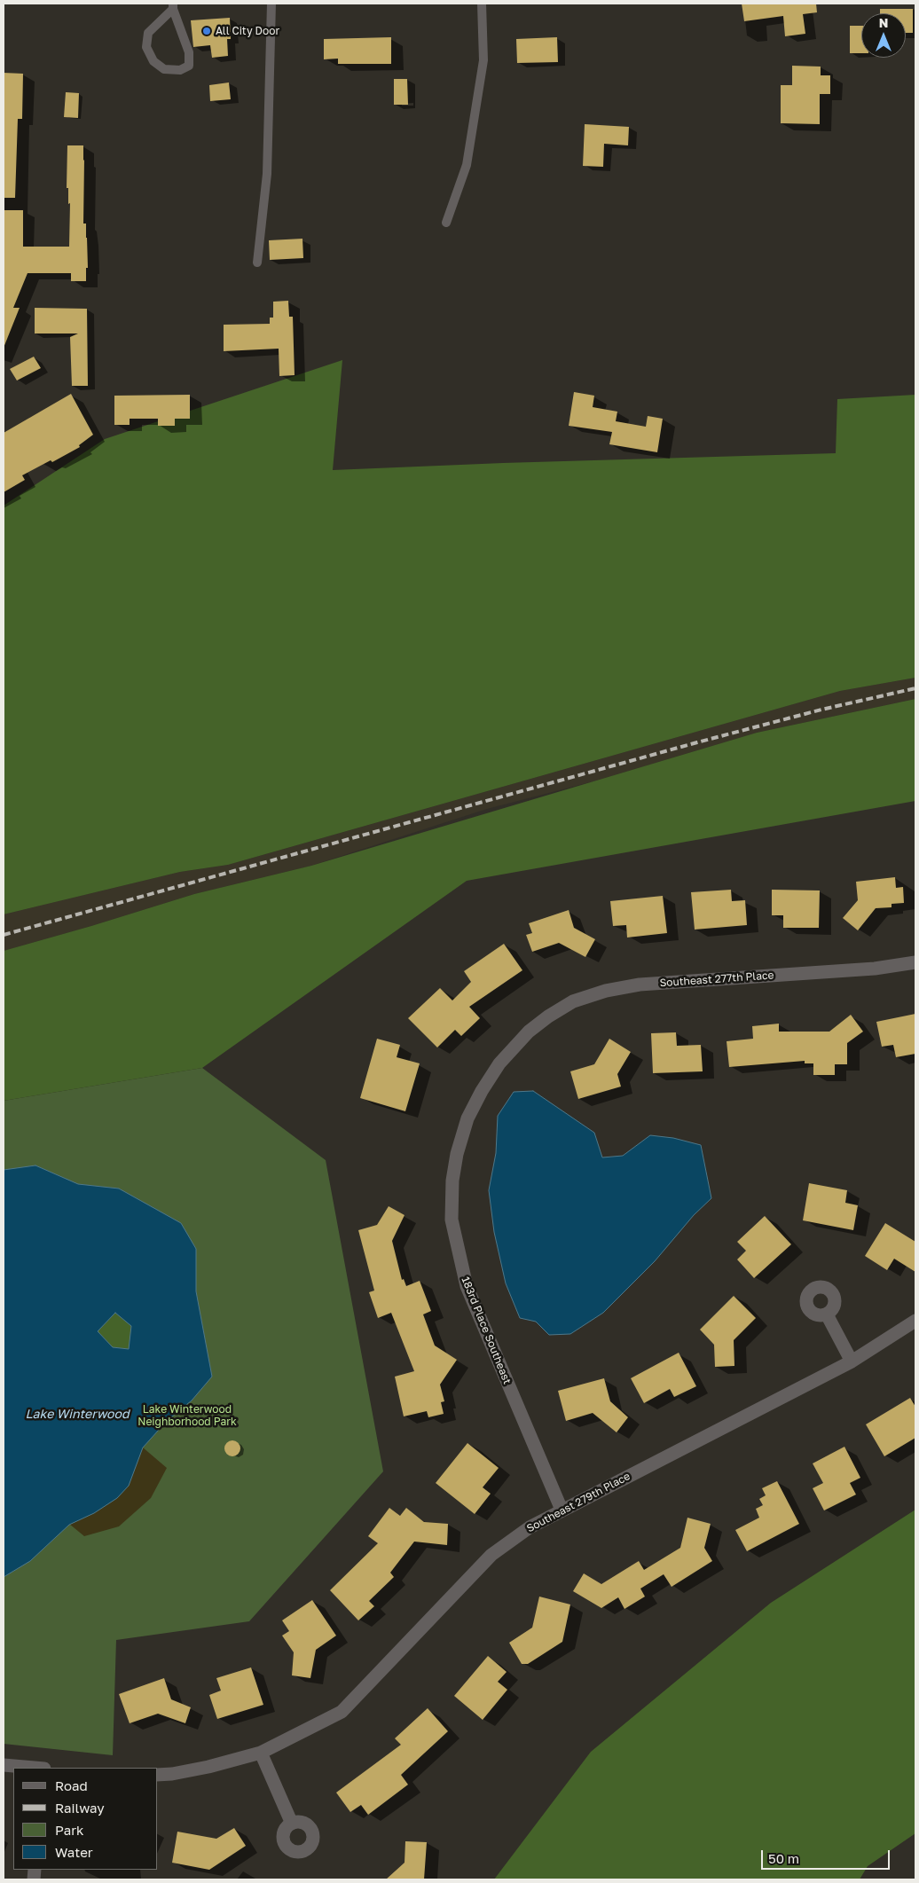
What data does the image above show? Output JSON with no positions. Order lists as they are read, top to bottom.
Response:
{
  "streets": {
    "street": ["Southeast 277th Place", "183rd Place Southeast", "Southeast 279th Place"]
  },
  "crossings": [
    ["Southeast 277th Place", "183rd Place Southeast"],
    ["183rd Place Southeast", "Southeast 279th Place"]
  ],
  "water": ["Lake Winterwood"],
  "parks": ["Lake Winterwood Neighborhood Park"],
  "places": ["All City Door"],
  "legend": [
    "Road",
    "Railway",
    "Park",
    "Water"
  ],
  "scale_bar": "50 m",
  "north": "top"
}
